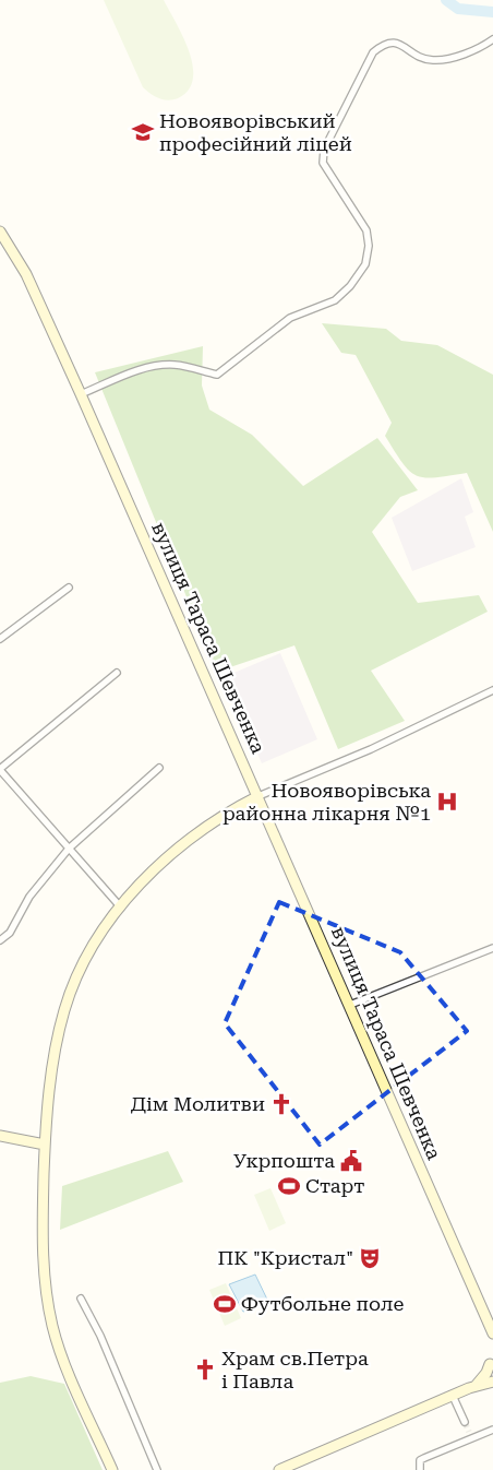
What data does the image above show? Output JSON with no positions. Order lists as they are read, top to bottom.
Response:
{
  "streets": {
    "street": ["вулиця Тараса Шевченка"]
  },
  "places": {
    "school or university": ["Новояворівський професійний ліцей"],
    "hospital": ["Новояворівська районна лікарня №1"],
    "church": ["Дім Молитви", "Храм св.Петра і Павла"],
    "public building": ["Укрпошта"],
    "sports": ["Старт", "Футбольне поле"],
    "theatre": ["ПК \"Кристал\""]
  }
}
